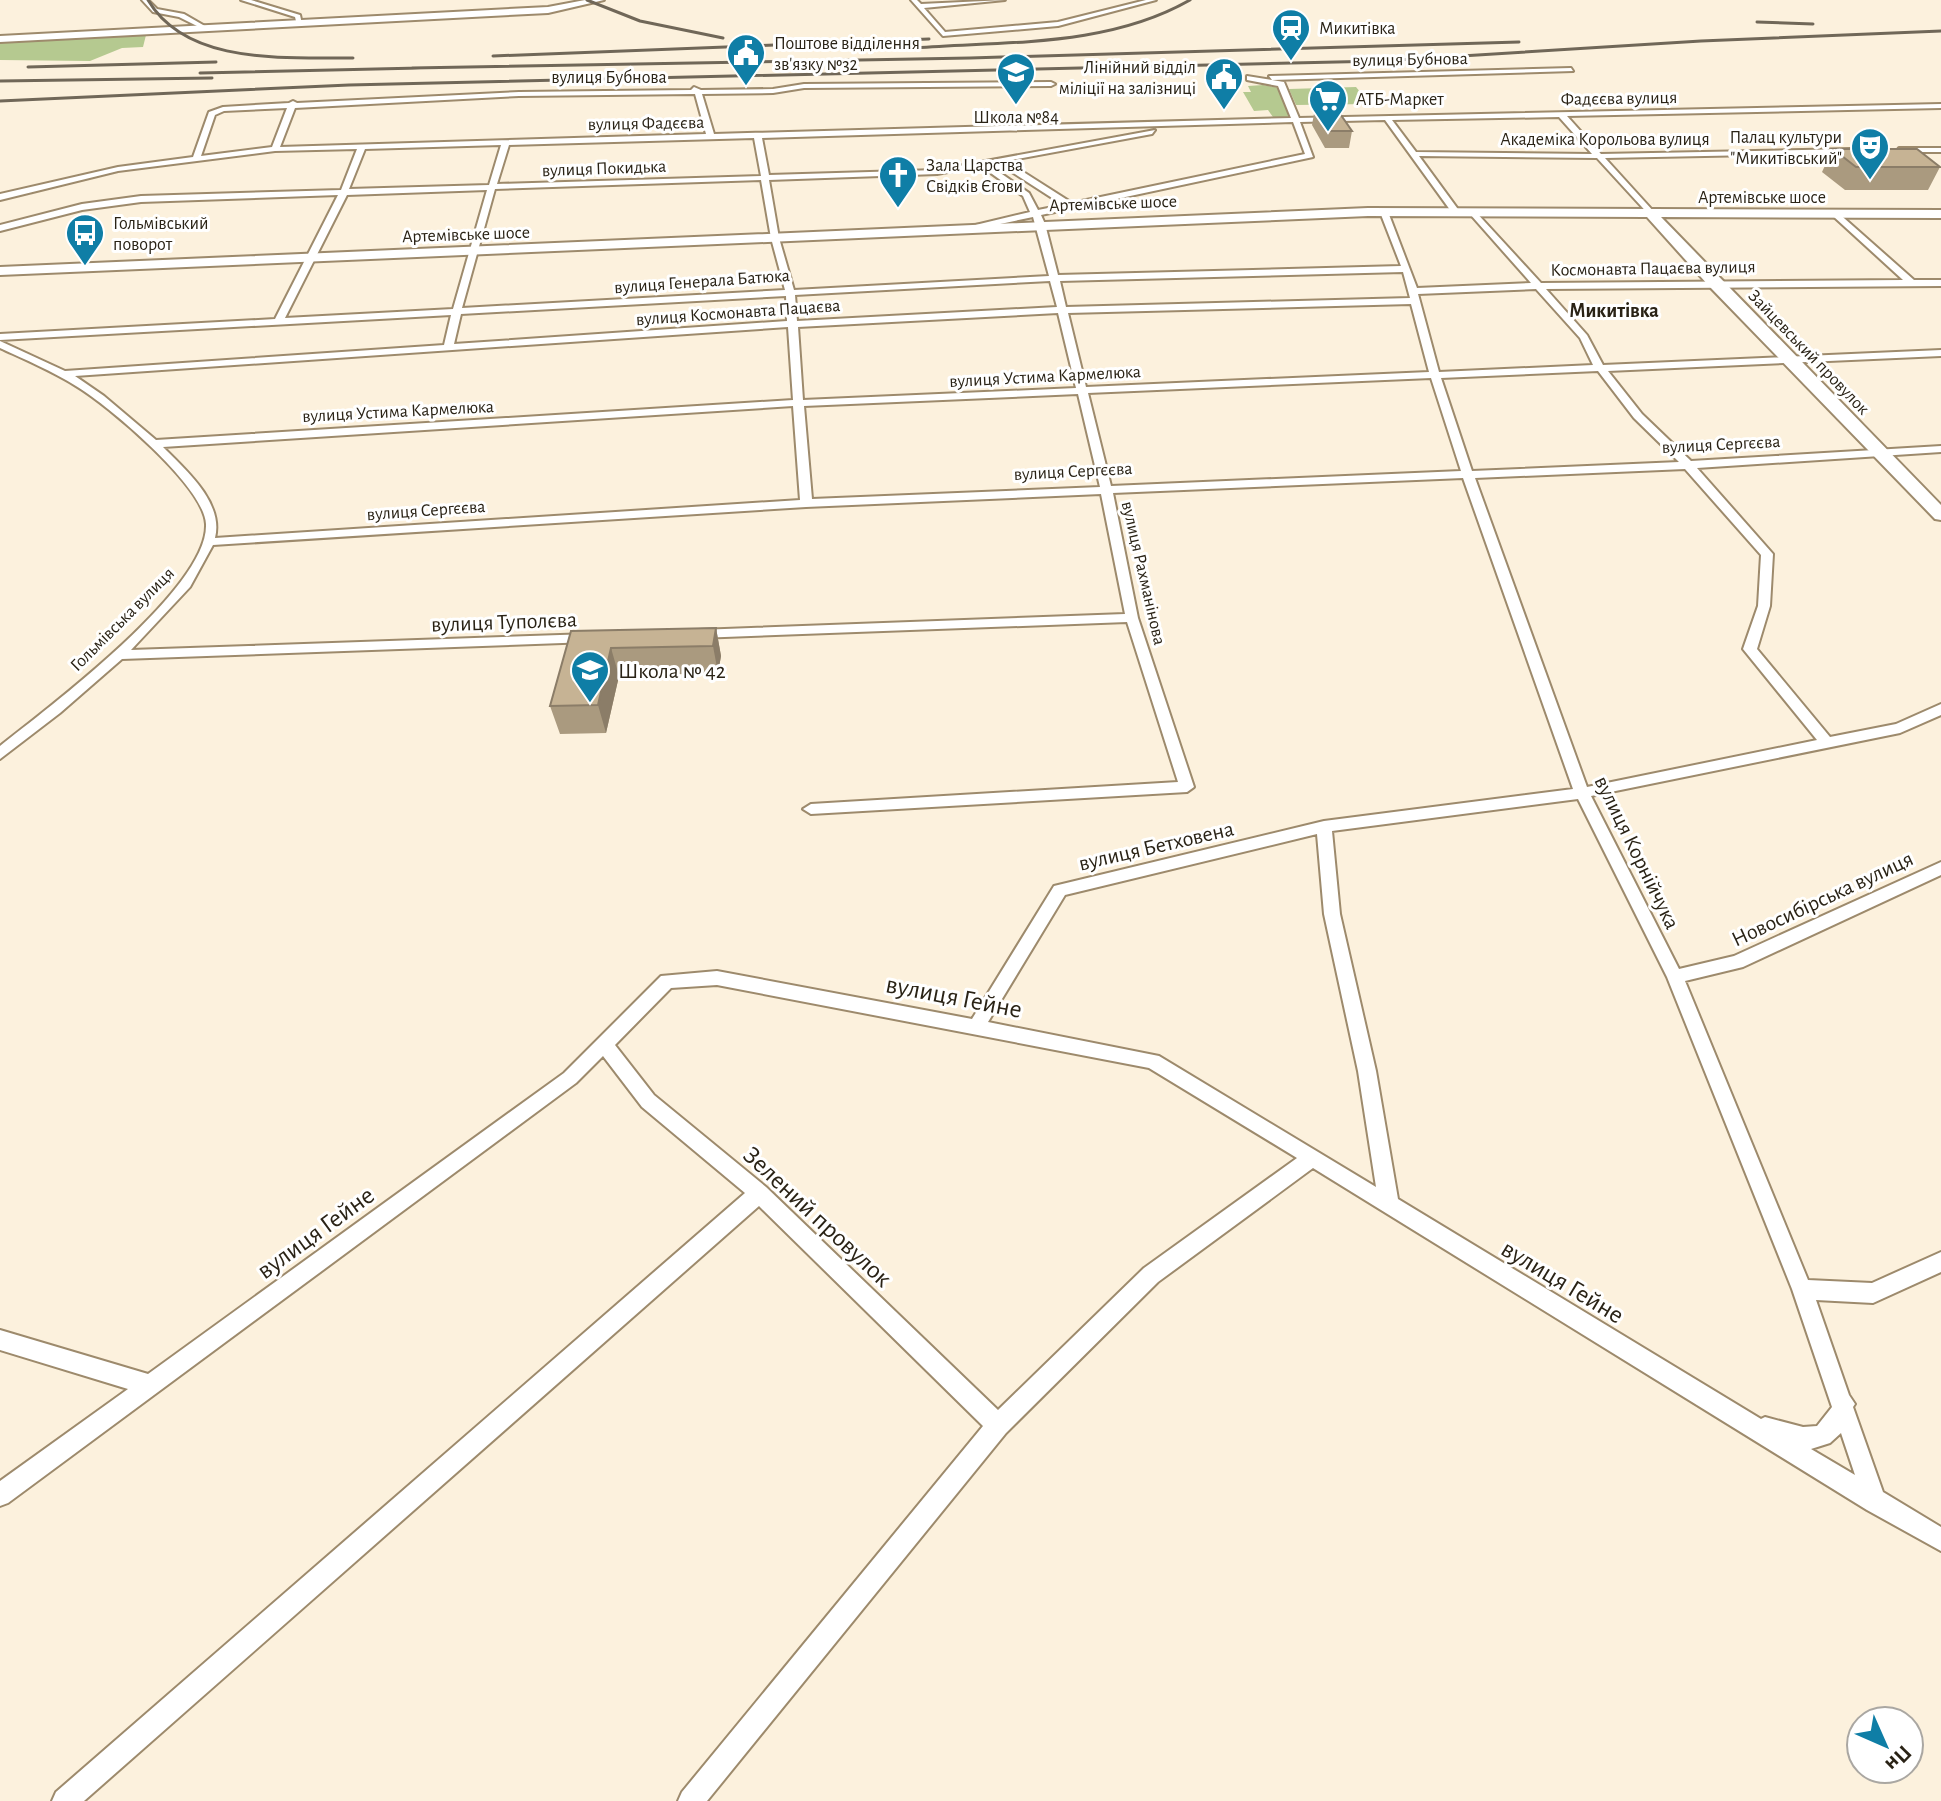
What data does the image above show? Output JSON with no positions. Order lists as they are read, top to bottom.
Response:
{
  "streets": {
    "main road": ["Артемівське шосе", "Зайцевський провулок"],
    "street": [
      "вулиця Бубнова",
      "Фадєєва вулиця",
      "вулиця Фадєєва",
      "Академіка Корольова вулиця",
      "вулиця Покидька",
      "Космонавта Пацаєва вулиця",
      "вулиця Генерала Батюка",
      "вулиця Космонавта Пацаєва",
      "вулиця Устима Кармелюка",
      "вулиця Сергєєва",
      "вулиця Рахманінова",
      "Гольмівська вулиця",
      "вулиця Туполєва",
      "вулиця Бетховена",
      "вулиця Корнійчука",
      "Новосибірська вулиця",
      "вулиця Гейне",
      "Зелений провулок"
    ]
  },
  "crossings": [
    ["вулиця Бубнова", "вулиця Фадєєва"],
    ["Фадєєва вулиця", "вулиця Фадєєва"],
    ["вулиця Фадєєва", "вулиця Покидька"],
    ["Артемівське шосе", "Зайцевський провулок"],
    ["Артемівське шосе", "вулиця Рахманінова"],
    ["Артемівське шосе", "вулиця Корнійчука"],
    ["Космонавта Пацаєва вулиця", "вулиця Космонавта Пацаєва"],
    ["Космонавта Пацаєва вулиця", "Зайцевський провулок"],
    ["Космонавта Пацаєва вулиця", "вулиця Корнійчука"],
    ["вулиця Генерала Батюка", "вулиця Рахманінова"],
    ["вулиця Генерала Батюка", "вулиця Корнійчука"],
    ["вулиця Космонавта Пацаєва", "вулиця Рахманінова"],
    ["вулиця Космонавта Пацаєва", "вулиця Корнійчука"],
    ["Зайцевський провулок", "вулиця Устима Кармелюка"],
    ["Зайцевський провулок", "вулиця Сергєєва"],
    ["вулиця Устима Кармелюка", "вулиця Рахманінова"],
    ["вулиця Устима Кармелюка", "вулиця Корнійчука"],
    ["вулиця Сергєєва", "вулиця Рахманінова"],
    ["вулиця Сергєєва", "Гольмівська вулиця"],
    ["вулиця Сергєєва", "вулиця Корнійчука"],
    ["Гольмівська вулиця", "вулиця Туполєва"],
    ["вулиця Бетховена", "вулиця Корнійчука"],
    ["вулиця Бетховена", "вулиця Гейне"],
    ["вулиця Корнійчука", "Новосибірська вулиця"],
    ["вулиця Корнійчука", "вулиця Гейне"],
    ["вулиця Гейне", "Зелений провулок"]
  ],
  "districts": ["Микитівка"],
  "places": {
    "station": ["Микитівка"],
    "public building": ["Поштове відділення зв'язку №32", "Лінійний відділ міліції на залізниці"],
    "school or university": ["Школа №84", "Школа № 42"],
    "supermarket": ["АТБ-Маркет"],
    "theatre": ["Палац культури \"Микитівський\""],
    "church": ["Зала Царства Свідків Єгови"],
    "bus stop": ["Гольмівський поворот"]
  },
  "north": "bottom right"
}
